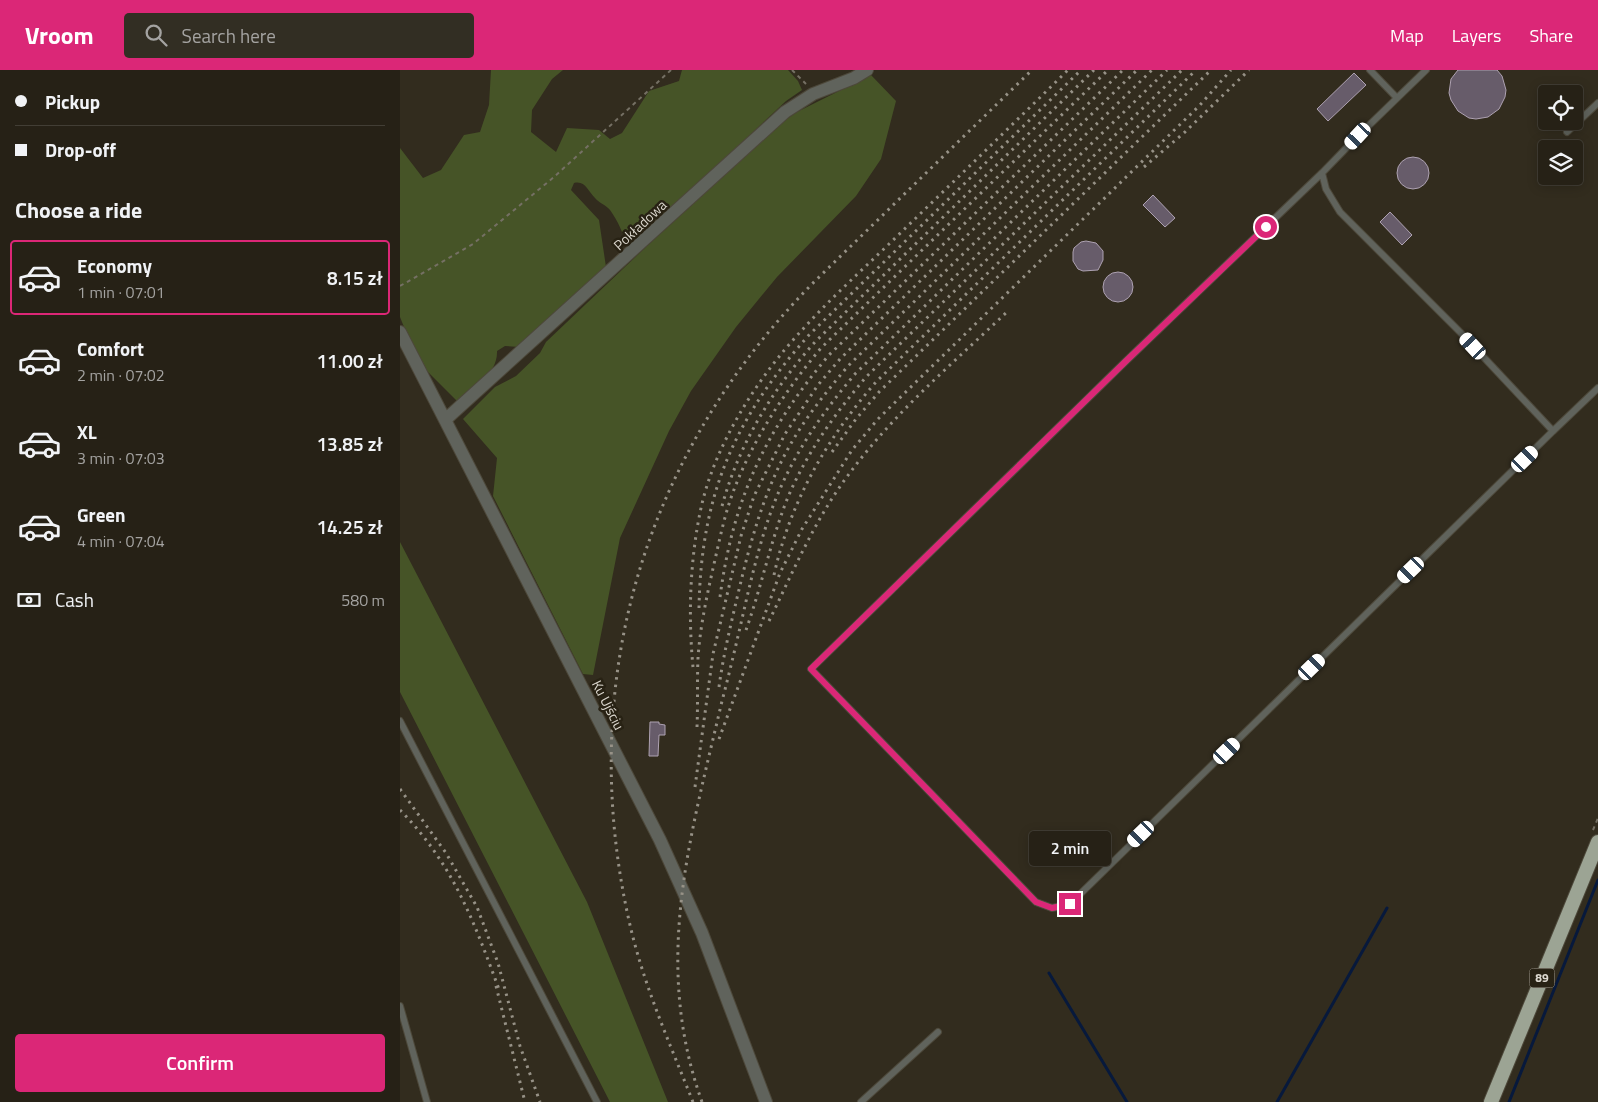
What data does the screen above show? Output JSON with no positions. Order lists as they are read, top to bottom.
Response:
{
  "streets": {
    "highway": ["89"],
    "street": ["Pokładowa", "Ku Ujściu"]
  },
  "crossings": [
    ["Pokładowa", "Ku Ujściu"]
  ],
  "page": {
    "header": "Vroom",
    "search": "Search here",
    "nav": ["Map", "Layers", "Share"],
    "banner": ["Pickup", "Drop-off"],
    "heading": "Choose a ride",
    "list": [
      {
        "name": "Economy",
        "note": "1 min · 07:01",
        "value": "8.15 zł"
      },
      {
        "name": "Comfort",
        "note": "2 min · 07:02",
        "value": "11.00 zł"
      },
      {
        "name": "XL",
        "note": "3 min · 07:03",
        "value": "13.85 zł"
      },
      {
        "name": "Green",
        "note": "4 min · 07:04",
        "value": "14.25 zł"
      }
    ],
    "pay": ["Cash", "580 m"],
    "bubble": "2 min",
    "buttons": "Confirm"
  }
}
